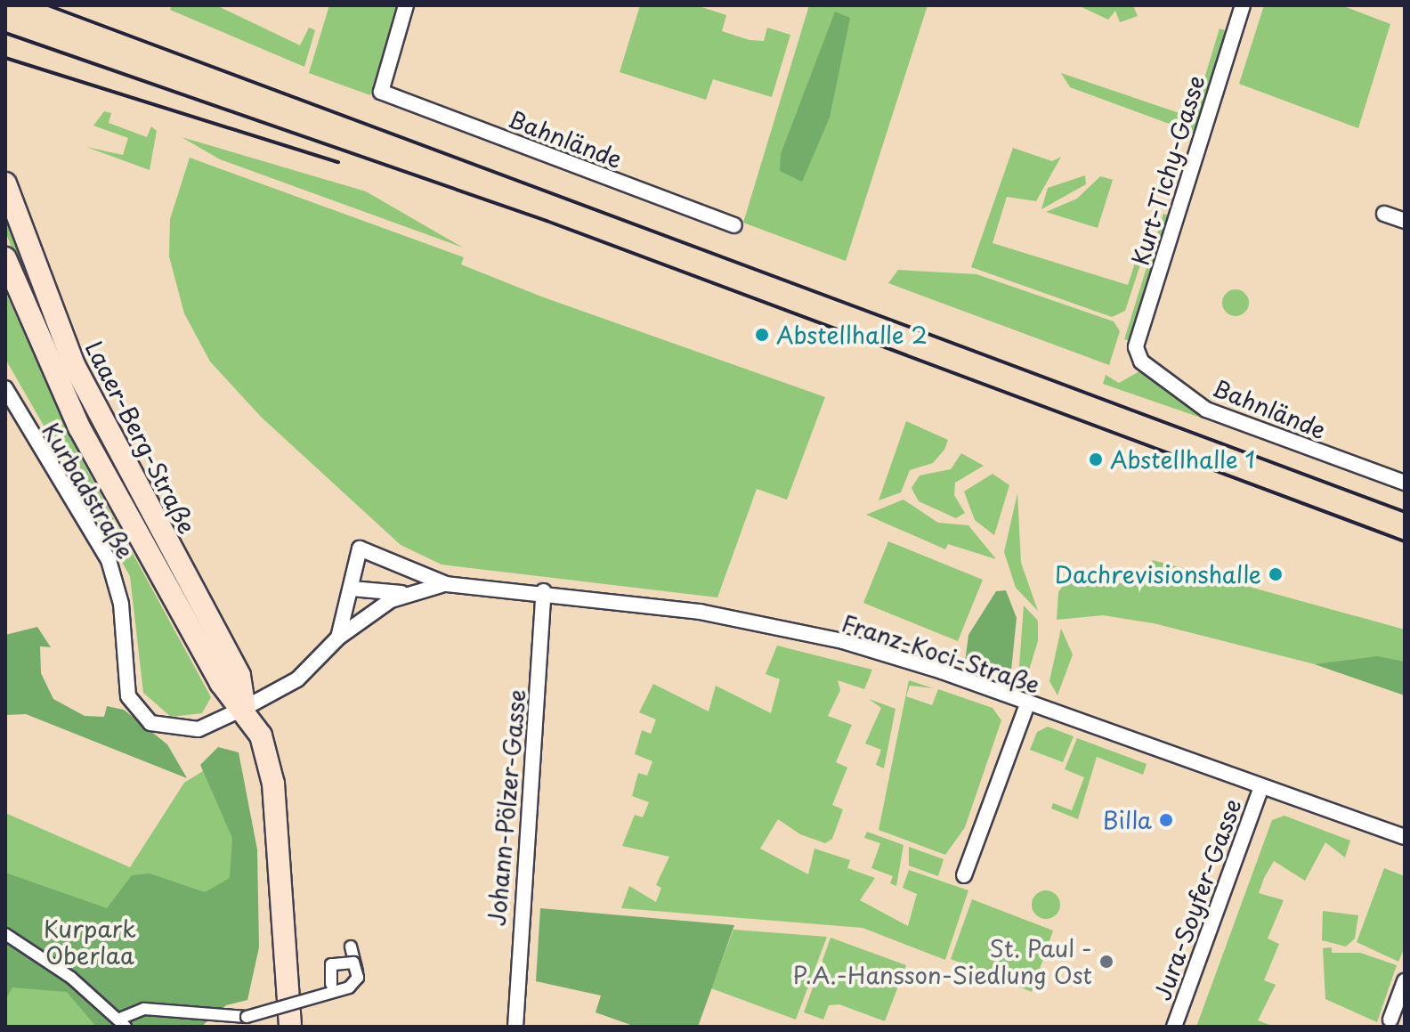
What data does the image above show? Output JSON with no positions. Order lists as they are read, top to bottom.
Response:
{
  "streets": {
    "main road": ["Laaer-Berg-Straße"],
    "street": [
      "Bahnlände",
      "Kurt-Tichy-Gasse",
      "Kurbadstraße",
      "Franz-Koci-Straße",
      "Johann-Pölzer-Gasse",
      "Jura-Soyfer-Gasse"
    ]
  },
  "crossings": [
    ["Bahnlände", "Kurt-Tichy-Gasse"],
    ["Laaer-Berg-Straße", "Kurbadstraße"],
    ["Laaer-Berg-Straße", "Franz-Koci-Straße"],
    ["Kurbadstraße", "Franz-Koci-Straße"],
    ["Franz-Koci-Straße", "Johann-Pölzer-Gasse"],
    ["Franz-Koci-Straße", "Jura-Soyfer-Gasse"]
  ],
  "parks": ["Kurpark Oberlaa"],
  "places": [
    "Abstellhalle 2",
    "Abstellhalle 1",
    "Dachrevisionshalle",
    "Billa",
    "St. Paul - P.A.-Hansson-Siedlung Ost"
  ]
}
